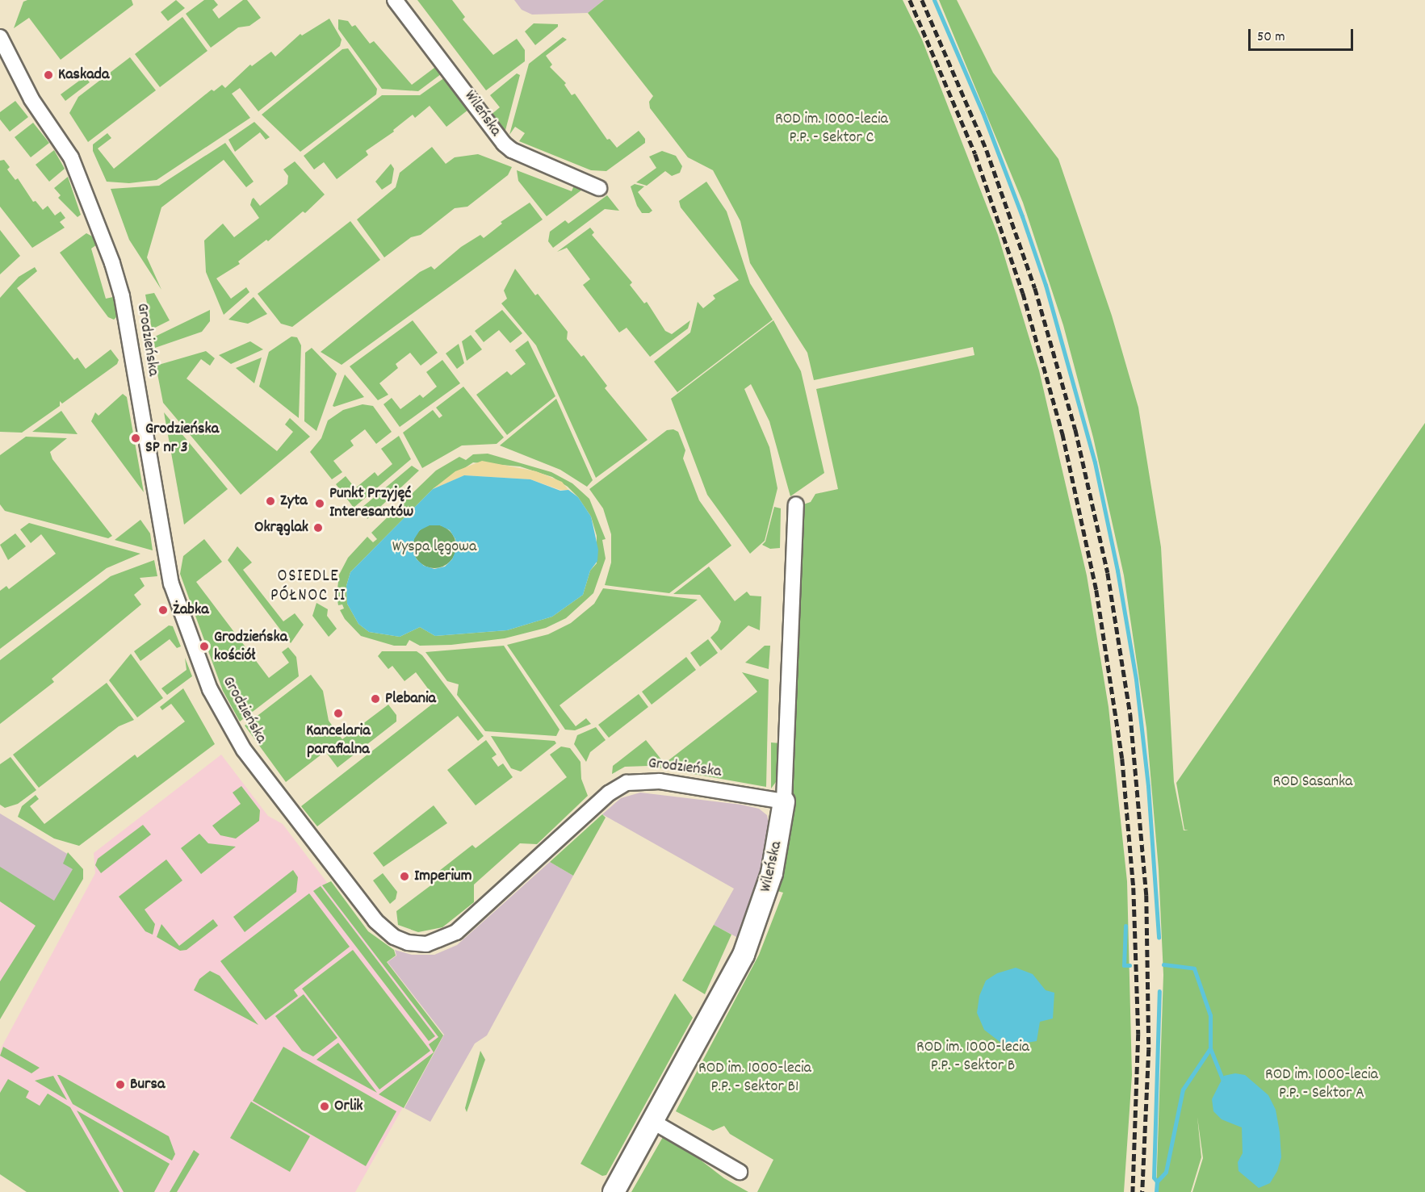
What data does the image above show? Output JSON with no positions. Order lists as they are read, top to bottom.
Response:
{
  "streets": {
    "street": ["Wileńska", "Grodzieńska"]
  },
  "crossings": [
    ["Wileńska", "Grodzieńska"]
  ],
  "districts": ["OSIEDLE PÓŁNOC II"],
  "parks": [
    "ROD im. 1000-lecia P.P. - Sektor C",
    "Wyspa lęgowa",
    "ROD Sasanka",
    "ROD im. 1000-lecia P.P. - Sektor B",
    "ROD im. 1000-lecia P.P. - Sektor B1",
    "ROD im. 1000-lecia P.P. - Sektor A"
  ],
  "places": [
    "Kaskada",
    "Grodzieńska SP nr 3",
    "Zyta",
    "Punkt Przyjęć Interesantów",
    "Okrąglak",
    "Żabka",
    "Grodzieńska kościół",
    "Plebania",
    "Kancelaria parafialna",
    "Imperium",
    "Bursa",
    "Orlik"
  ],
  "scale_bar": "50 m"
}
